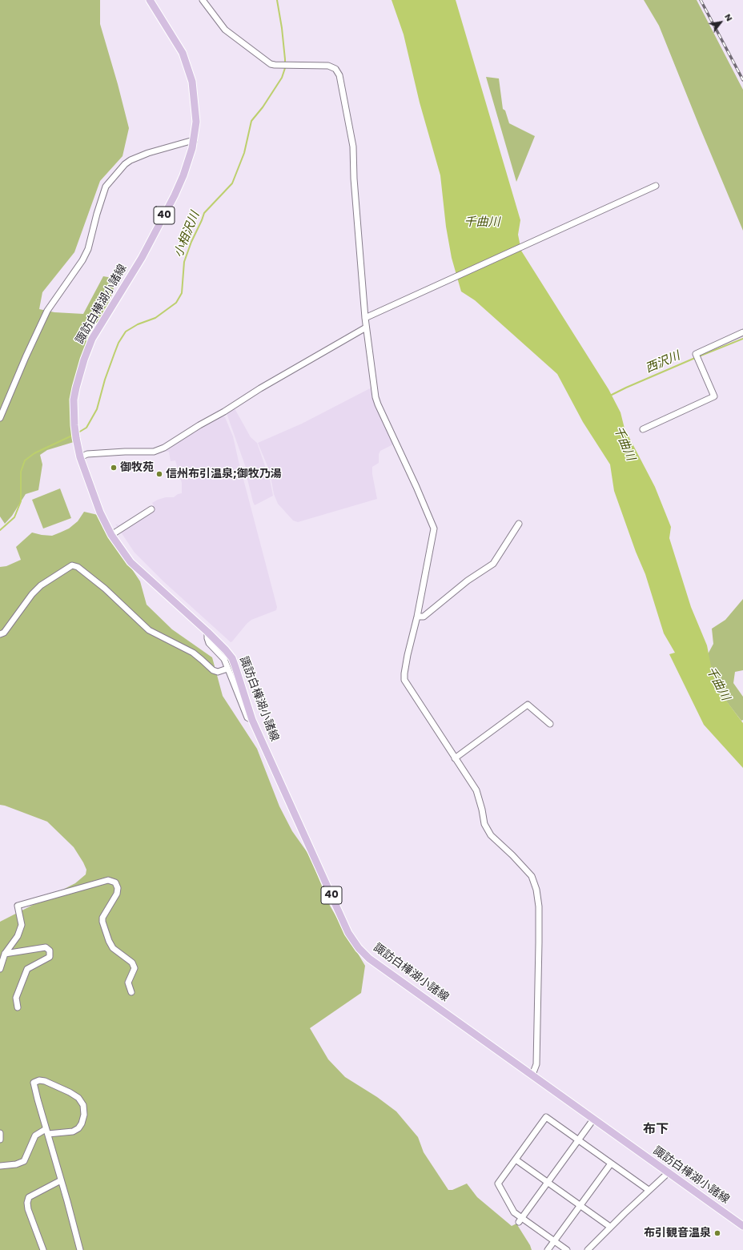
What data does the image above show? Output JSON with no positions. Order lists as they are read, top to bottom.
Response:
{
  "streets": {
    "main road": ["40", "諏訪白樺湖小諸線"]
  },
  "districts": ["布下"],
  "water": ["千曲川", "小相沢川", "西沢川"],
  "places": ["御牧苑", "信州布引温泉;御牧乃湯", "布引観音温泉"],
  "north": "top right"
}
